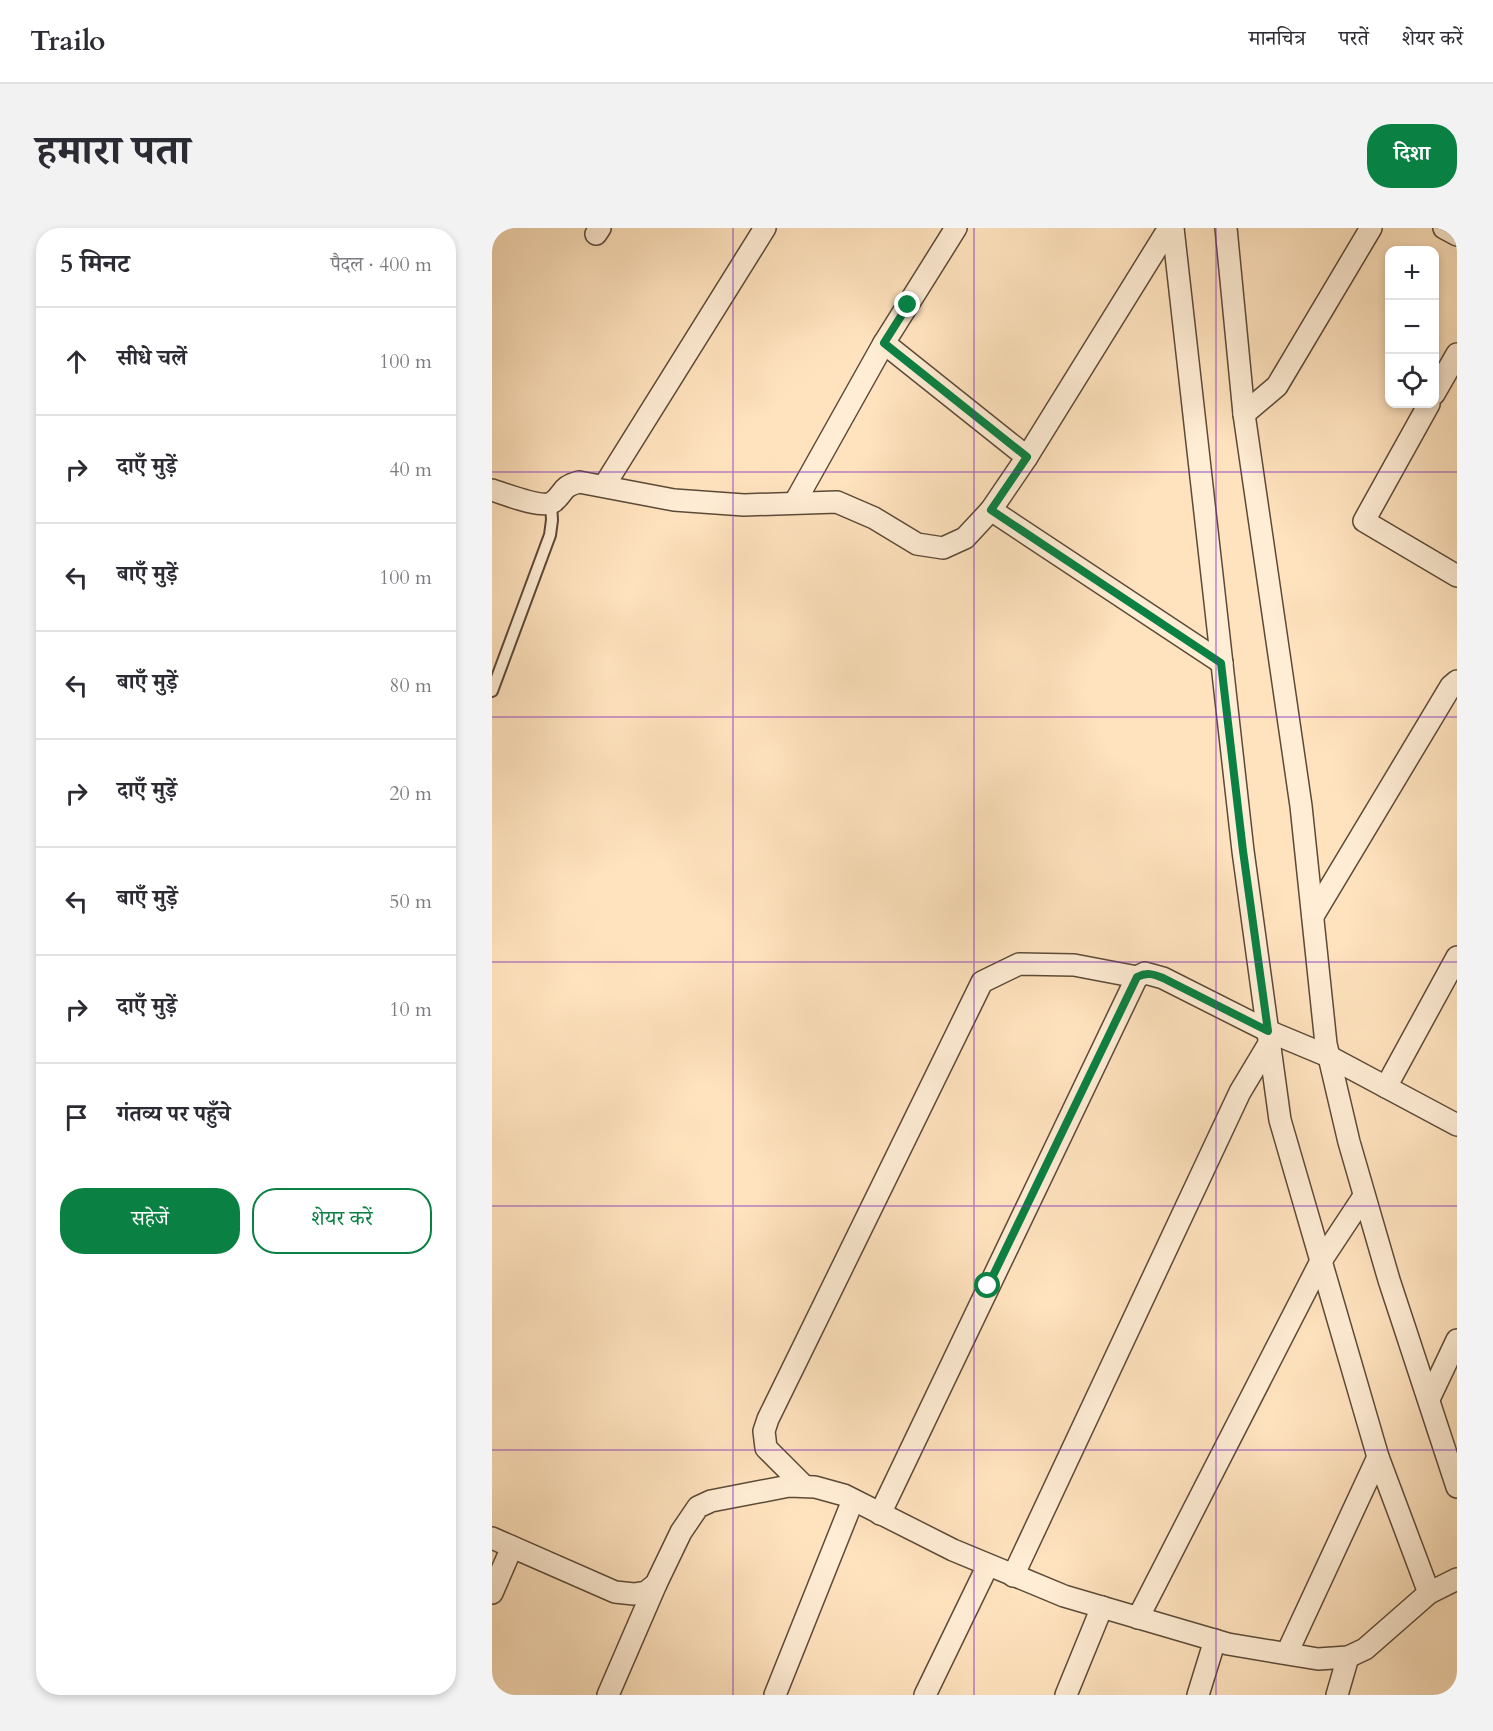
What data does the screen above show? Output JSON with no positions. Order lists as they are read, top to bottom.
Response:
{
  "page": {
    "header": "Trailo",
    "nav": ["मानचित्र", "परतें", "शेयर करें"],
    "title": "हमारा पता",
    "buttons": [
      "दिशा",
      ["सहेजें", "शेयर करें"]
    ],
    "heading": ["5 मिनट", "पैदल · 400 m"],
    "map_buttons": ["+", "−"],
    "list": [
      ["सीधे चलें", "100 m"],
      ["दाएँ मुड़ें", "40 m"],
      ["बाएँ मुड़ें", "100 m"],
      ["बाएँ मुड़ें", "80 m"],
      ["दाएँ मुड़ें", "20 m"],
      ["बाएँ मुड़ें", "50 m"],
      ["दाएँ मुड़ें", "10 m"],
      "गंतव्य पर पहुँचे"
    ]
  }
}
